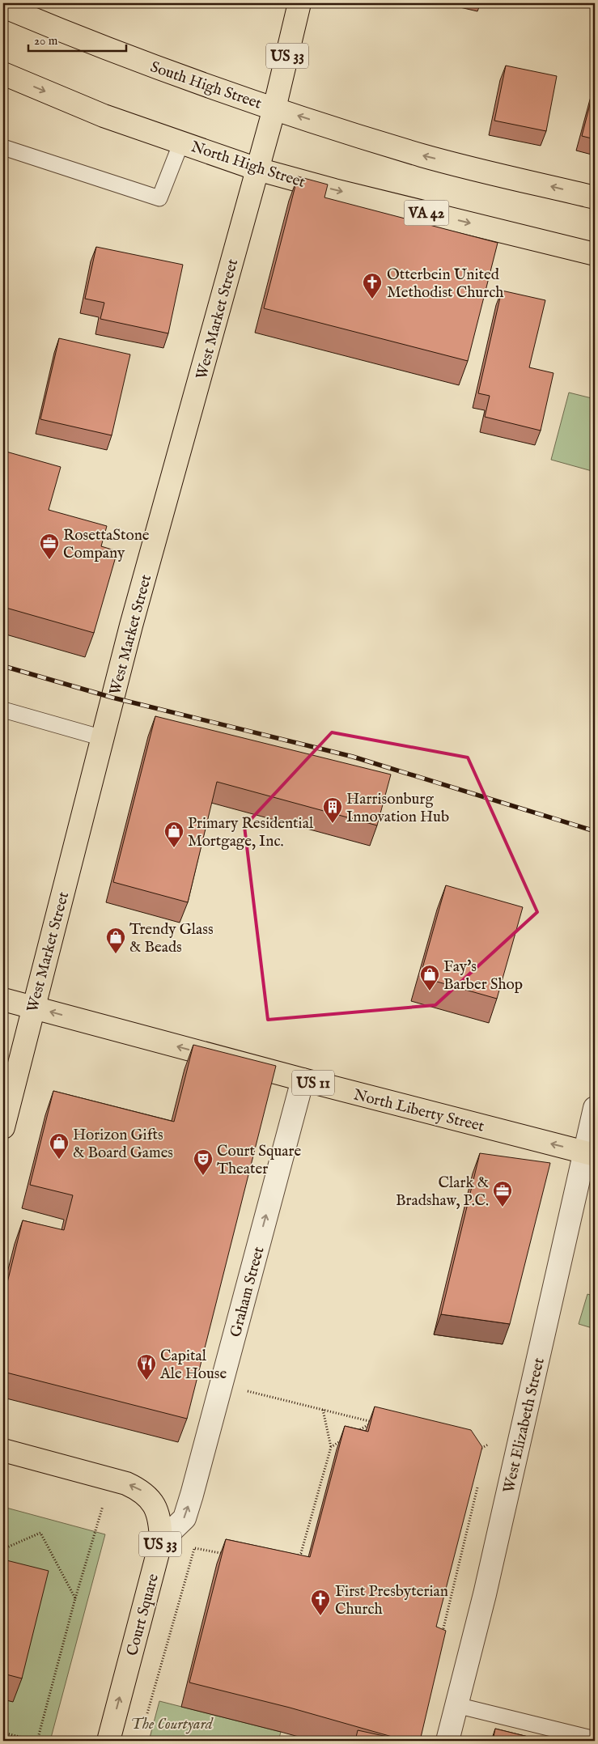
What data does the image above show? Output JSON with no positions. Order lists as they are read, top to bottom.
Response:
{
  "streets": {
    "main road": [
      "US 33",
      "South High Street",
      "North High Street",
      "VA 42",
      "West Market Street",
      "US 11",
      "North Liberty Street",
      "Court Square"
    ],
    "street": ["Graham Street", "West Elizabeth Street"]
  },
  "crossings": [
    ["South High Street", "West Market Street"],
    ["North High Street", "West Market Street"],
    ["West Market Street", "US 11"],
    ["West Market Street", "North Liberty Street"],
    ["US 11", "North Liberty Street"],
    ["North Liberty Street", "Graham Street"],
    ["North Liberty Street", "West Elizabeth Street"],
    ["Graham Street", "Court Square"]
  ],
  "one_way": ["North Liberty Street", "Graham Street", "Court Square"],
  "parks": ["The Courtyard"],
  "places": {
    "church": ["Otterbein United Methodist Church", "First Presbyterian Church"],
    "office": ["RosettaStone Company", "Clark & Bradshaw, P.C."],
    "building": ["Harrisonburg Innovation Hub"],
    "shop": [
      "Primary Residential Mortgage, Inc.",
      "Trendy Glass & Beads",
      "Fay's Barber Shop",
      "Horizon Gifts & Board Games"
    ],
    "theatre": ["Court Square Theater"],
    "restaurant": ["Capital Ale House"]
  },
  "scale_bar": "20 m"
}
